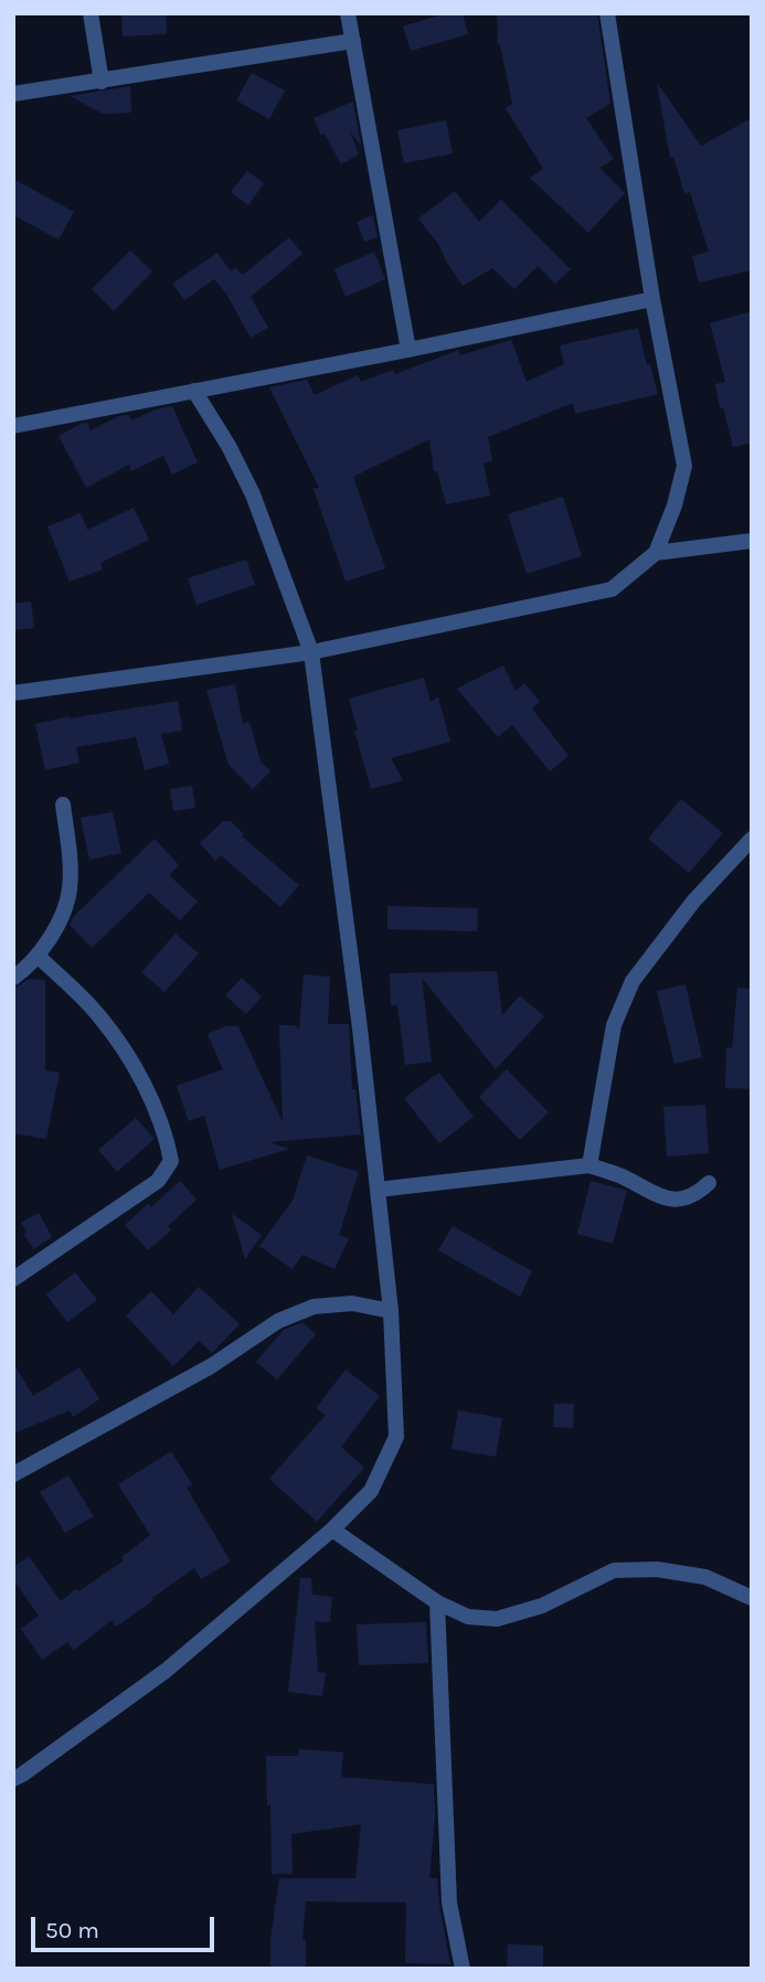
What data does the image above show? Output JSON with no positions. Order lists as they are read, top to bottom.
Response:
{
  "scale_bar": "50 m"
}
